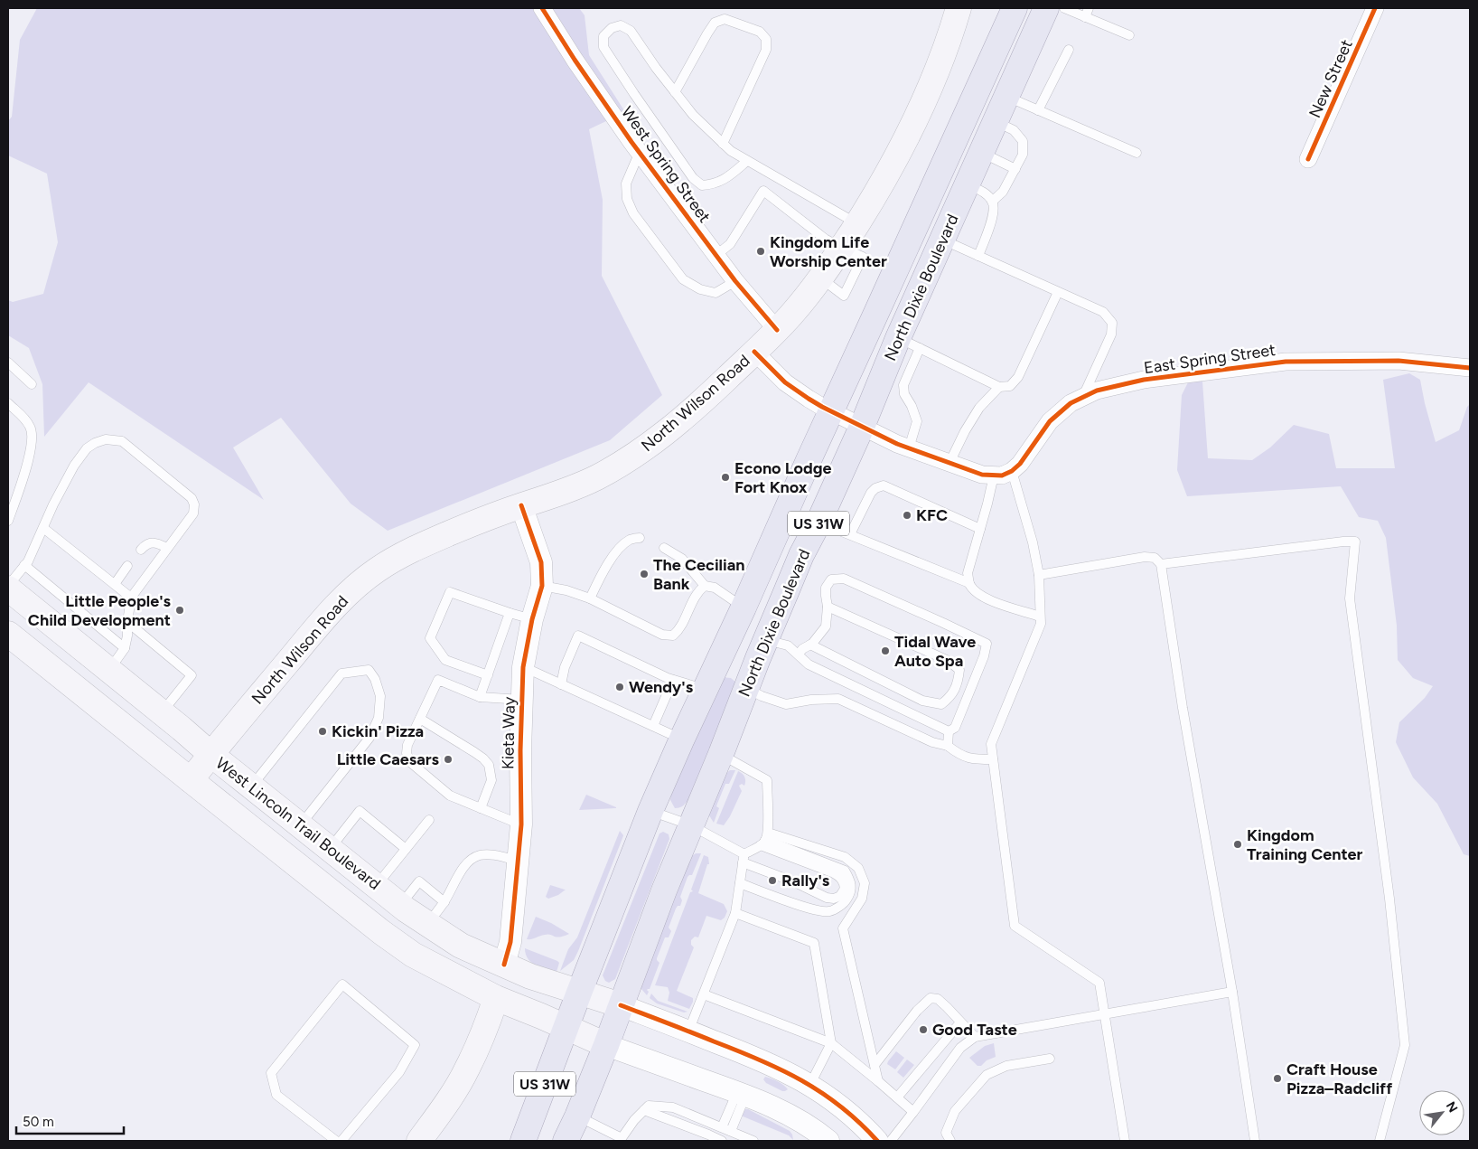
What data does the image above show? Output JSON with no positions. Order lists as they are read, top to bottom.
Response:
{
  "streets": {
    "highway": ["North Dixie Boulevard", "US 31W"],
    "main road": ["North Wilson Road", "West Lincoln Trail Boulevard"],
    "street": [
      "New Street",
      "West Spring Street",
      "East Spring Street",
      "Kieta Way"
    ]
  },
  "crossings": [
    ["West Spring Street", "North Wilson Road"],
    ["North Dixie Boulevard", "US 31W"],
    ["North Dixie Boulevard", "West Lincoln Trail Boulevard"],
    ["North Wilson Road", "Kieta Way"],
    ["North Wilson Road", "West Lincoln Trail Boulevard"],
    ["US 31W", "West Lincoln Trail Boulevard"],
    ["Kieta Way", "West Lincoln Trail Boulevard"]
  ],
  "places": [
    "Kingdom Life Worship Center",
    "Econo Lodge Fort Knox",
    "KFC",
    "The Cecilian Bank",
    "Little People's Child Development",
    "Tidal Wave Auto Spa",
    "Wendy's",
    "Kickin' Pizza",
    "Little Caesars",
    "Kingdom Training Center",
    "Rally's",
    "Good Taste",
    "Craft House Pizza–Radcliff"
  ],
  "scale_bar": "50 m",
  "north": "top right"
}
